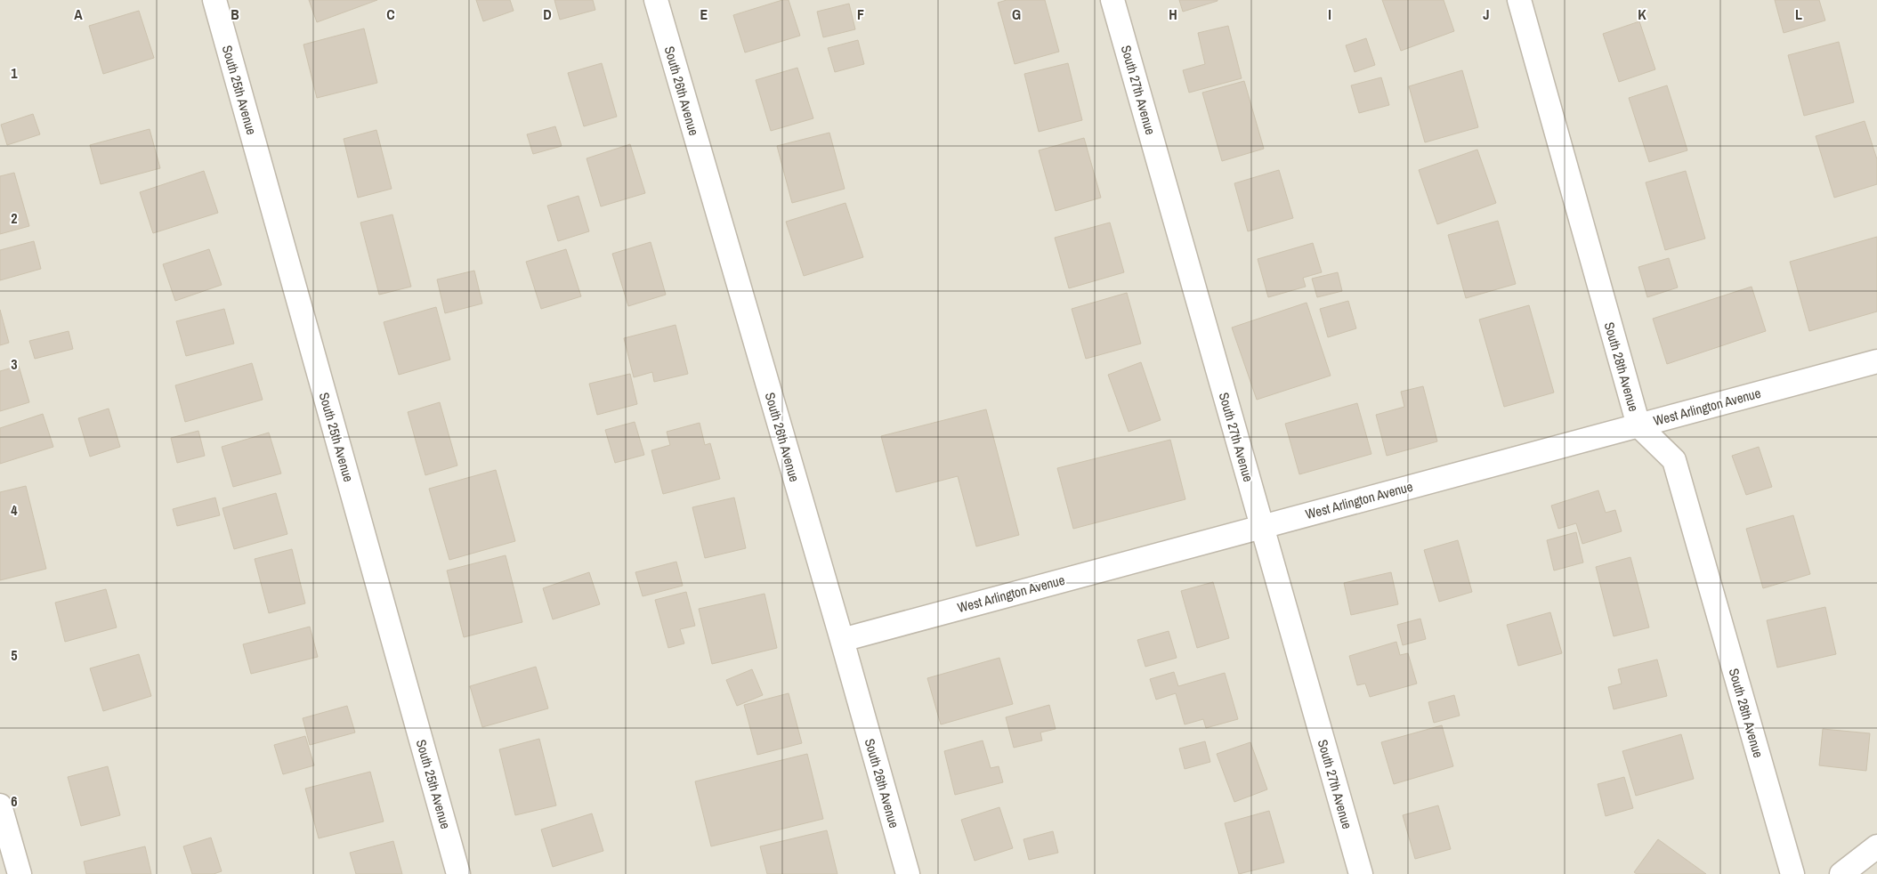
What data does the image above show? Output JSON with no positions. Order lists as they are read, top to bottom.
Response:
{
  "streets": {
    "street": [
      "South 25th Avenue",
      "South 27th Avenue",
      "South 26th Avenue",
      "South 28th Avenue",
      "West Arlington Avenue"
    ]
  },
  "crossings": [
    ["South 27th Avenue", "West Arlington Avenue"],
    ["South 26th Avenue", "West Arlington Avenue"],
    ["South 28th Avenue", "West Arlington Avenue"]
  ],
  "grid": {
    "columns": [
      "A",
      "B",
      "C",
      "D",
      "E",
      "F",
      "G",
      "H",
      "I",
      "J",
      "K",
      "L"
    ],
    "rows": [
      "1",
      "2",
      "3",
      "4",
      "5",
      "6"
    ]
  }
}
